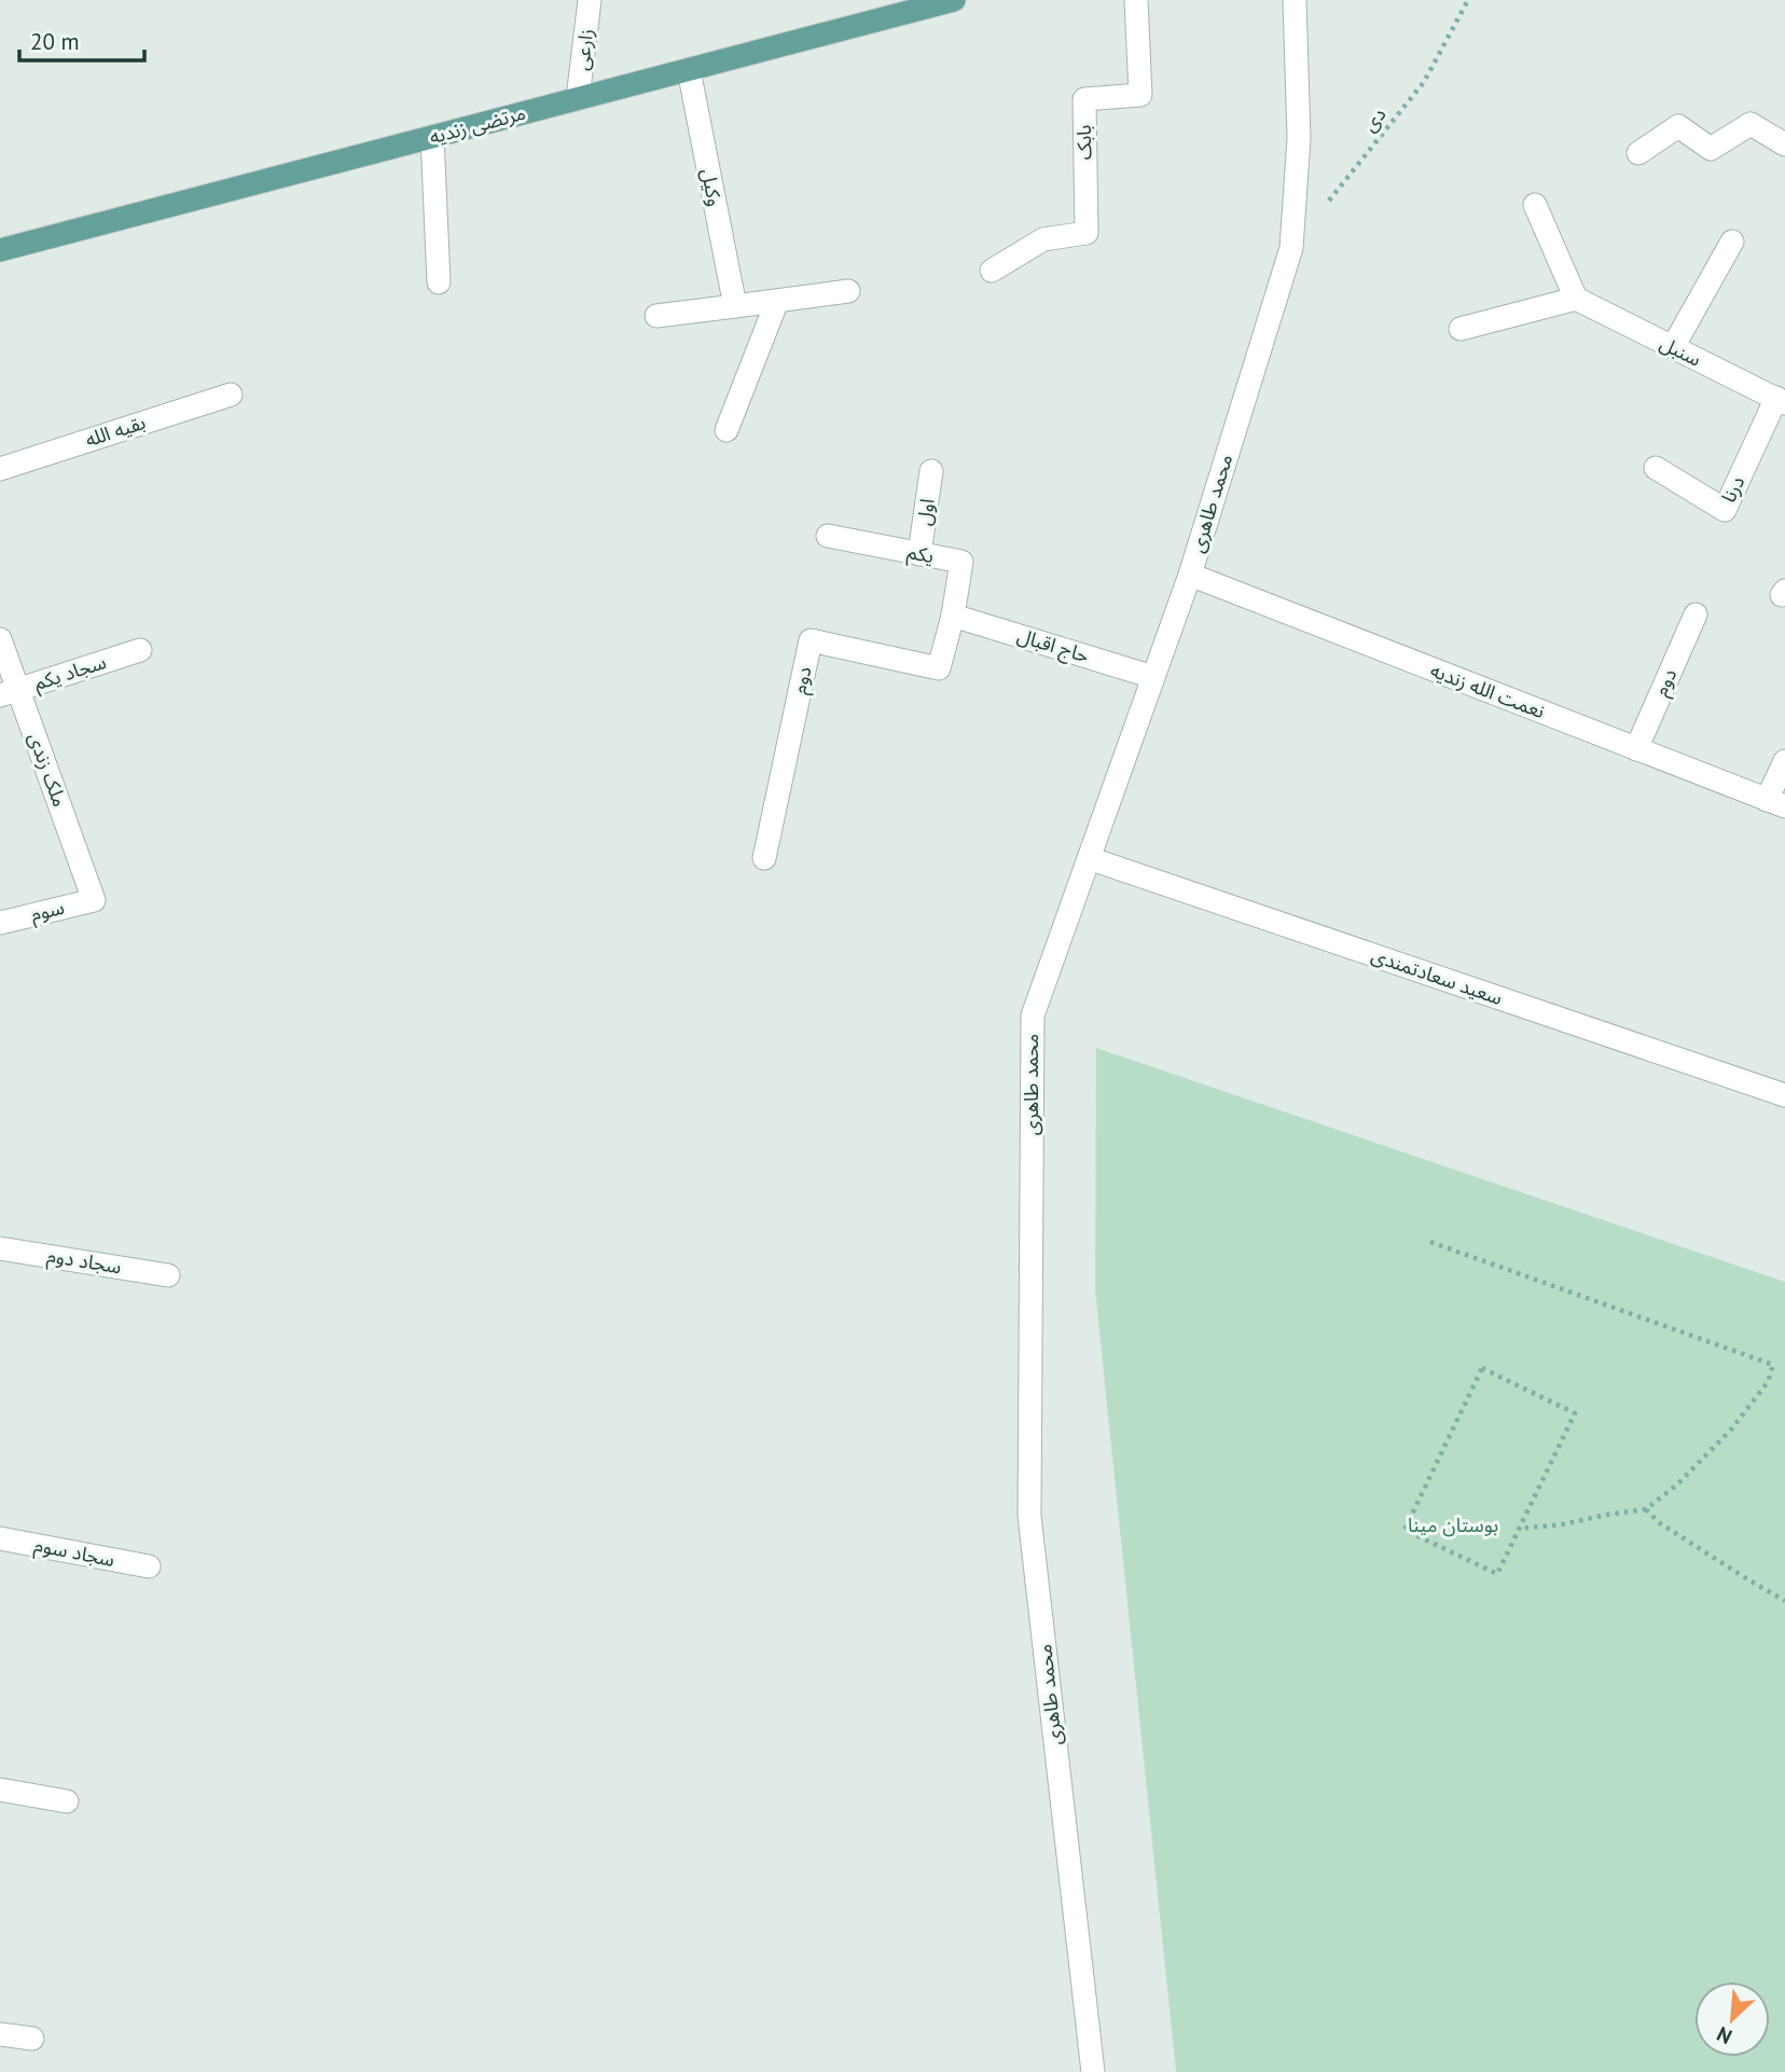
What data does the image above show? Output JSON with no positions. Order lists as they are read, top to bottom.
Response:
{
  "streets": {
    "main road": ["مرتضی زندیه"],
    "street": [
      "زارعی",
      "بابک",
      "وکیل",
      "سنبل",
      "بقیه الله",
      "درنا",
      "محمد طاهری",
      "اول",
      "یکم",
      "حاج اقبال",
      "سجاد یکم",
      "دوم",
      "نعمت الله زندیه",
      "ملک زندی",
      "سوم",
      "سعید سعادتمندی",
      "سجاد دوم",
      "سجاد سوم"
    ],
    "path": ["دی"]
  },
  "crossings": [
    ["زارعی", "مرتضی زندیه"],
    ["مرتضی زندیه", "وکیل"],
    ["سنبل", "درنا"],
    ["محمد طاهری", "حاج اقبال"],
    ["محمد طاهری", "نعمت الله زندیه"],
    ["محمد طاهری", "سعید سعادتمندی"],
    ["اول", "یکم"],
    ["یکم", "حاج اقبال"],
    ["یکم", "دوم"],
    ["حاج اقبال", "دوم"],
    ["سجاد یکم", "ملک زندی"],
    ["دوم", "نعمت الله زندیه"],
    ["ملک زندی", "سوم"]
  ],
  "parks": ["بوستان مینا"],
  "scale_bar": "20 m",
  "north": "bottom left"
}
